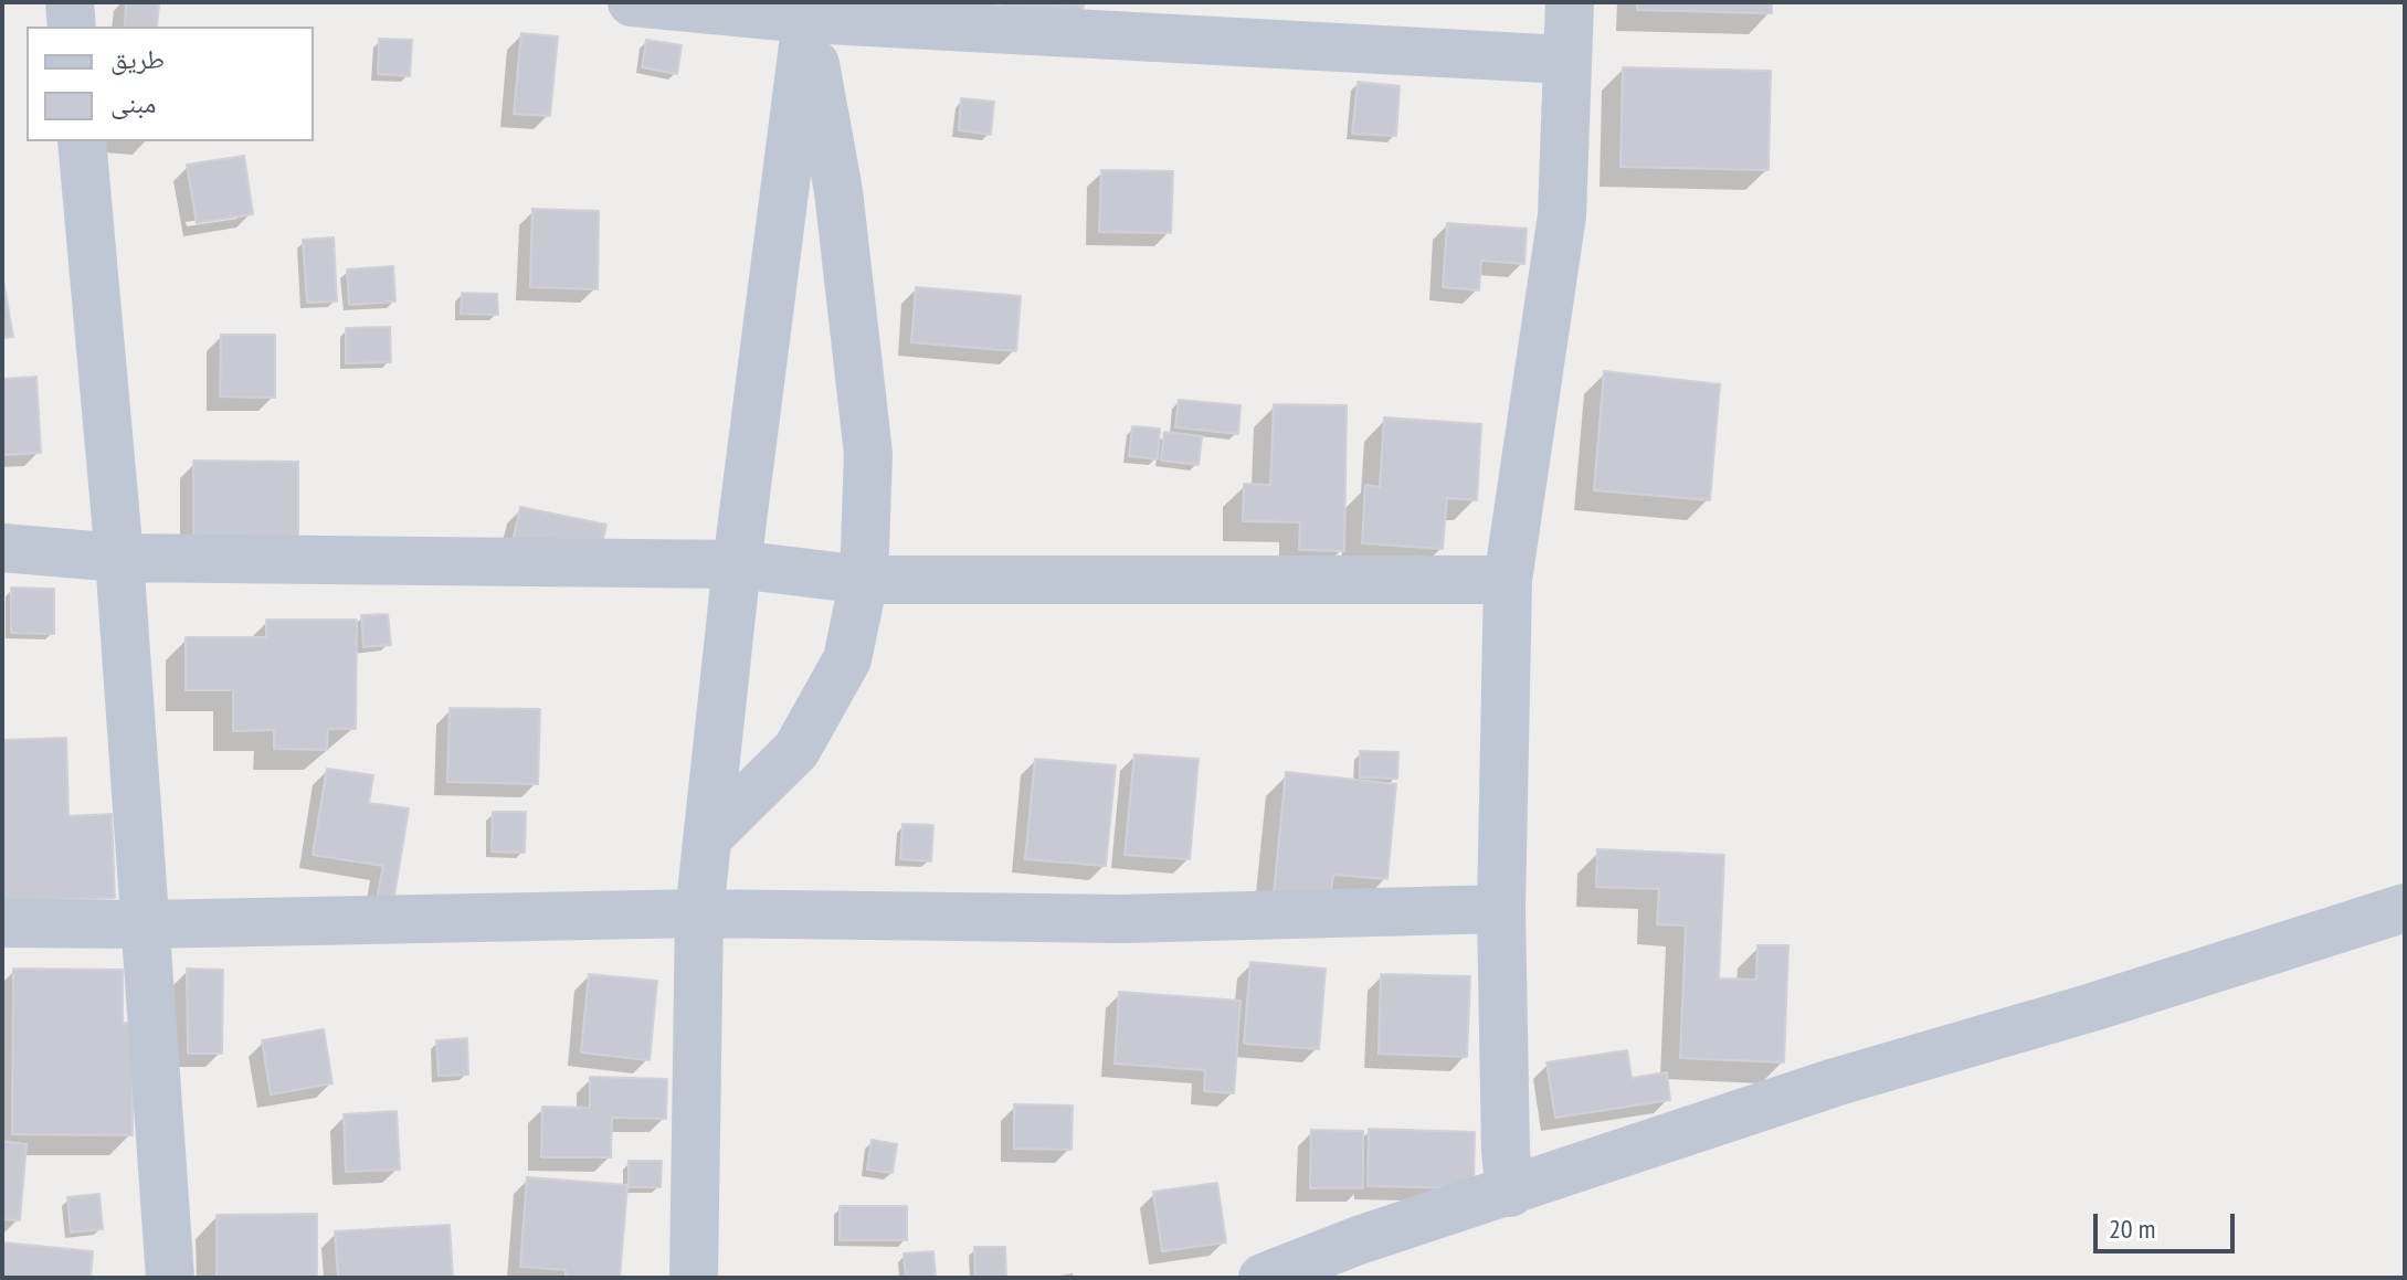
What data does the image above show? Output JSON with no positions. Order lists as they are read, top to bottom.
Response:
{
  "legend": ["طريق", "مبنى"],
  "scale_bar": "20 m"
}
